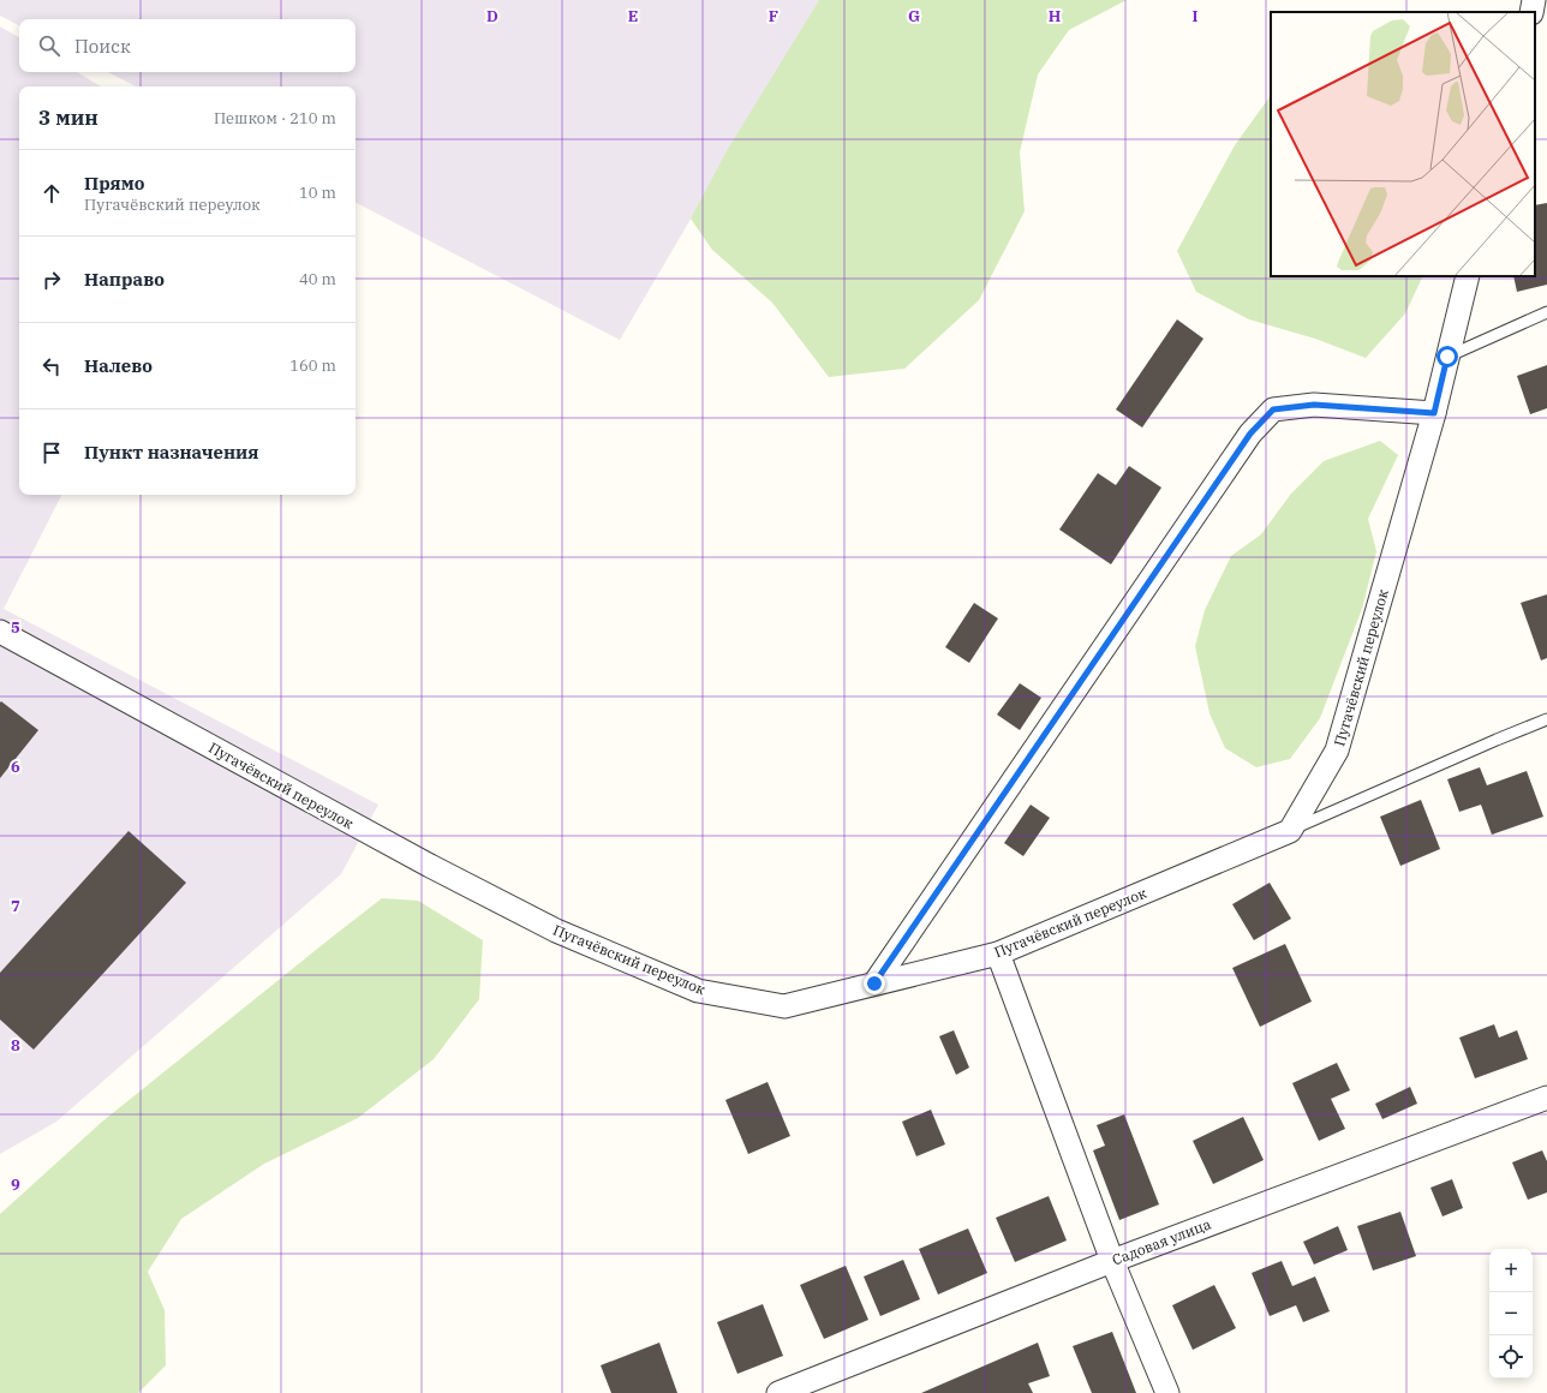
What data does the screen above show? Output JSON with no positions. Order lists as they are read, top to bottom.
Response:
{
  "streets": {
    "street": ["Пугачёвский переулок", "Садовая улица"]
  },
  "page": {
    "search": "Поиск",
    "heading": ["3 мин", "Пешком · 210 m"],
    "list": [
      ["Прямо", "Пугачёвский переулок", "10 m"],
      ["Направо", "40 m"],
      ["Налево", "160 m"],
      "Пункт назначения"
    ],
    "map_buttons": ["+", "−"]
  },
  "grid": {
    "columns": [
      "D",
      "E",
      "F",
      "G",
      "H",
      "I"
    ],
    "rows": [
      "5",
      "6",
      "7",
      "8",
      "9"
    ]
  }
}
